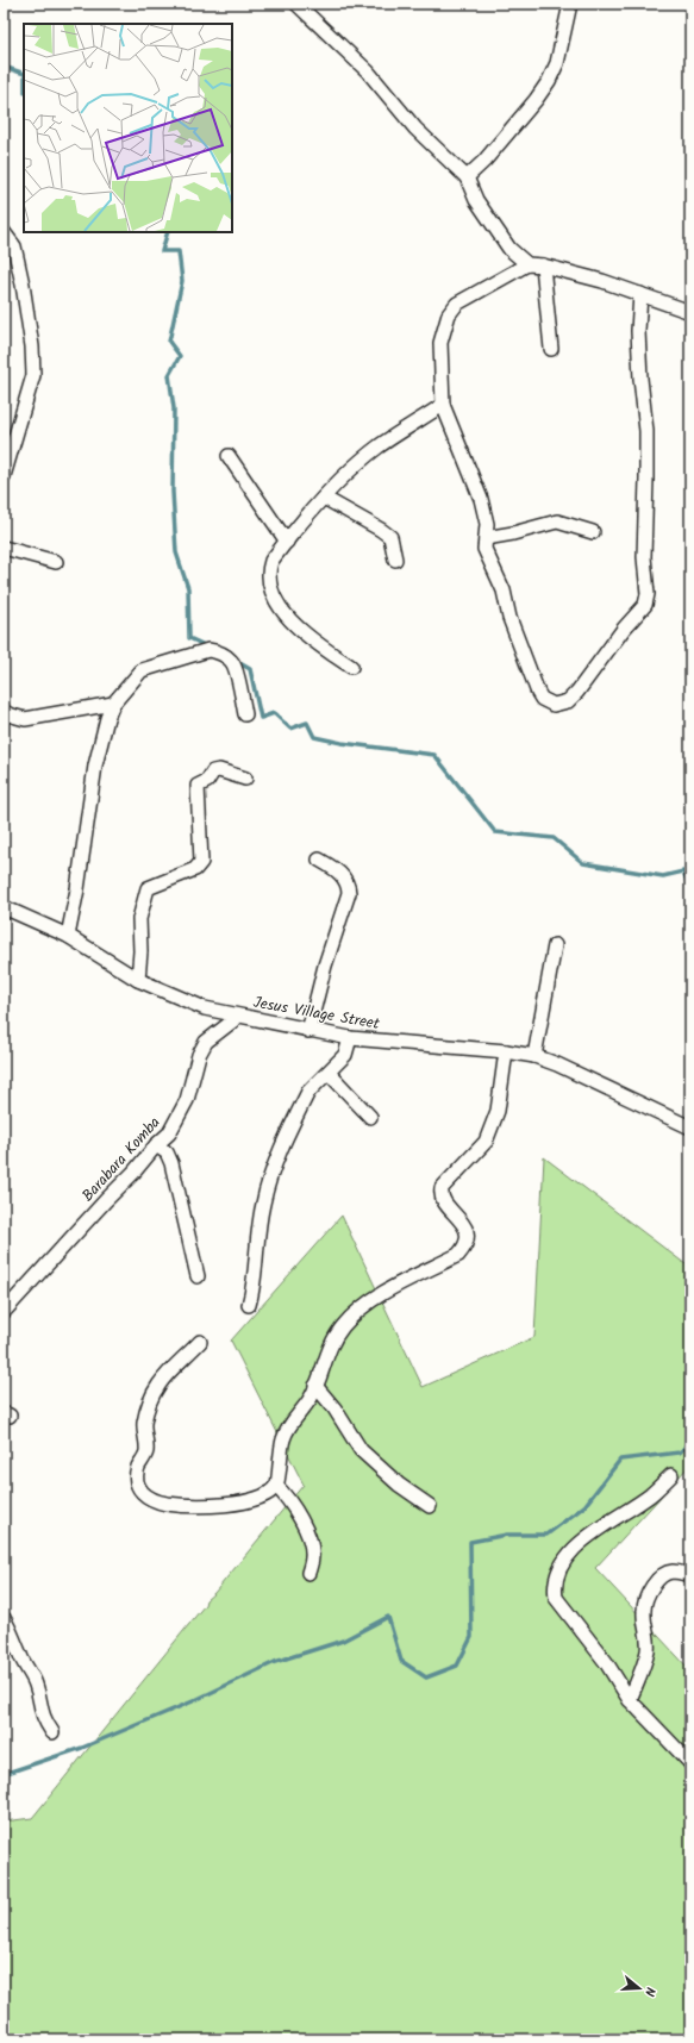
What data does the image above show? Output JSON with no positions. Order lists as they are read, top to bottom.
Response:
{
  "streets": {
    "street": ["Jesus Village Street", "Barabara Komba"]
  },
  "crossings": [
    ["Jesus Village Street", "Barabara Komba"]
  ],
  "north": "right"
}
